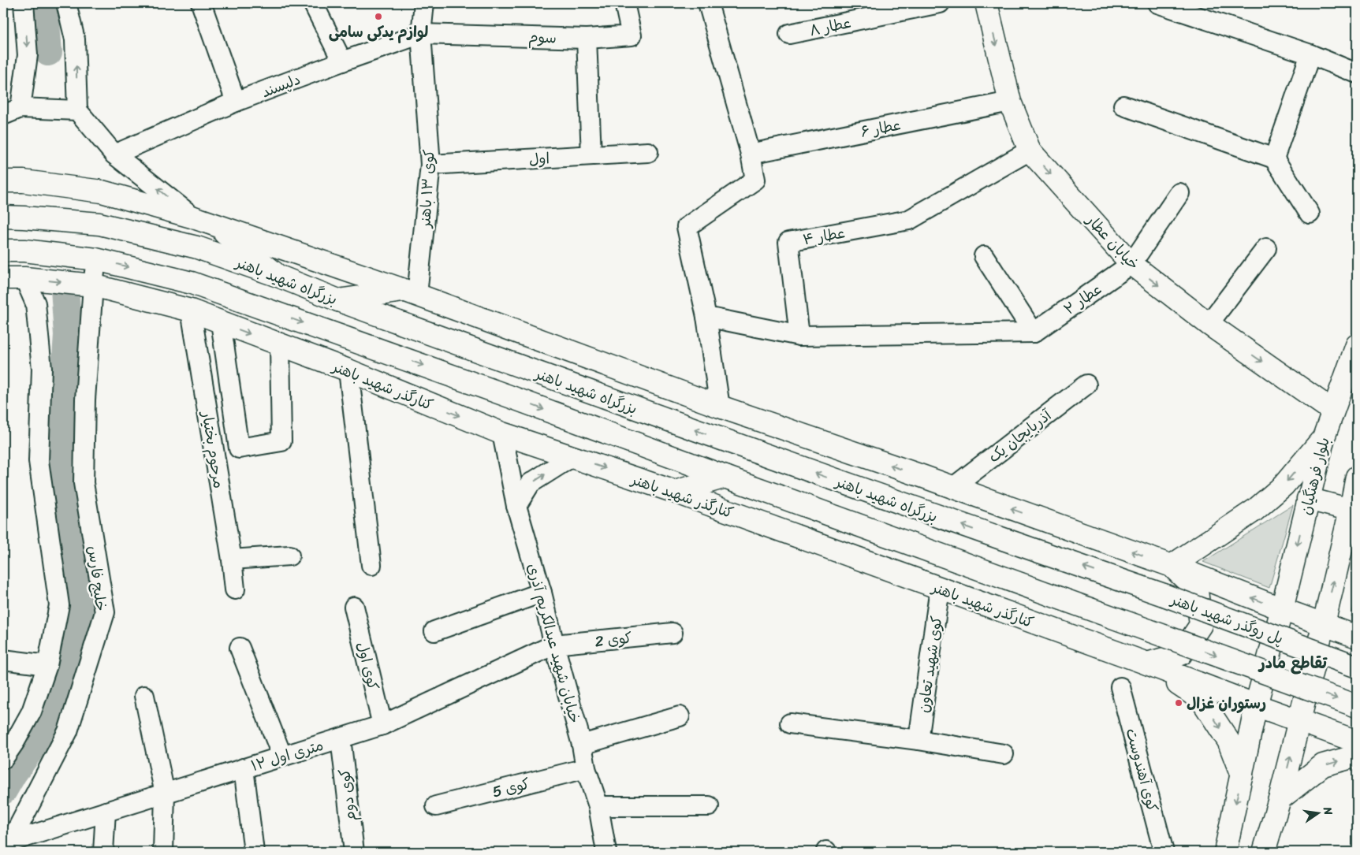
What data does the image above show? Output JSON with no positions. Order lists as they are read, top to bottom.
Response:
{
  "streets": {
    "main road": [
      "خیابان عطار",
      "بزرگراه شهید باهنر",
      "کنارگذر شهید باهنر",
      "بلوار فرهنگیان",
      "پل روگذر شهید باهنر"
    ],
    "street": [
      "عطار ۸",
      "سوم",
      "دلپسند",
      "عطار ۶",
      "اول",
      "کوی ۱۳ باهنر",
      "عطار ۴",
      "عطار ۲",
      "آذربایجان یک",
      "مرحوم بختیار",
      "خلیج فارس",
      "کوی 2",
      "خیابان شهید عبدالکریم آذری",
      "کوی شهید تعاون",
      "کوی اول",
      "۱۲ متری اول",
      "کوی آهندوست",
      "کوی 5",
      "کوی دوم"
    ]
  },
  "crossings": [
    ["سوم", "دلپسند"],
    ["سوم", "کوی ۱۳ باهنر"],
    ["دلپسند", "کوی ۱۳ باهنر"],
    ["عطار ۶", "خیابان عطار"],
    ["اول", "کوی ۱۳ باهنر"],
    ["عطار ۴", "خیابان عطار"],
    ["خیابان عطار", "عطار ۲"],
    ["خیابان عطار", "بلوار فرهنگیان"],
    ["بزرگراه شهید باهنر", "پل روگذر شهید باهنر"],
    ["کنارگذر شهید باهنر", "مرحوم بختیار"],
    ["کنارگذر شهید باهنر", "بلوار فرهنگیان"],
    ["کنارگذر شهید باهنر", "خلیج فارس"],
    ["کنارگذر شهید باهنر", "خیابان شهید عبدالکریم آذری"],
    ["کنارگذر شهید باهنر", "کوی شهید تعاون"],
    ["خلیج فارس", "۱۲ متری اول"],
    ["کوی 2", "خیابان شهید عبدالکریم آذری"],
    ["کوی 2", "۱۲ متری اول"],
    ["خیابان شهید عبدالکریم آذری", "۱۲ متری اول"],
    ["خیابان شهید عبدالکریم آذری", "کوی 5"],
    ["کوی اول", "۱۲ متری اول"],
    ["۱۲ متری اول", "کوی دوم"]
  ],
  "one_way": ["خیابان عطار"],
  "districts": ["تقاطع مادر"],
  "places": ["لوازم یدکی سامی", "رستوران غزال"],
  "north": "right"
}
